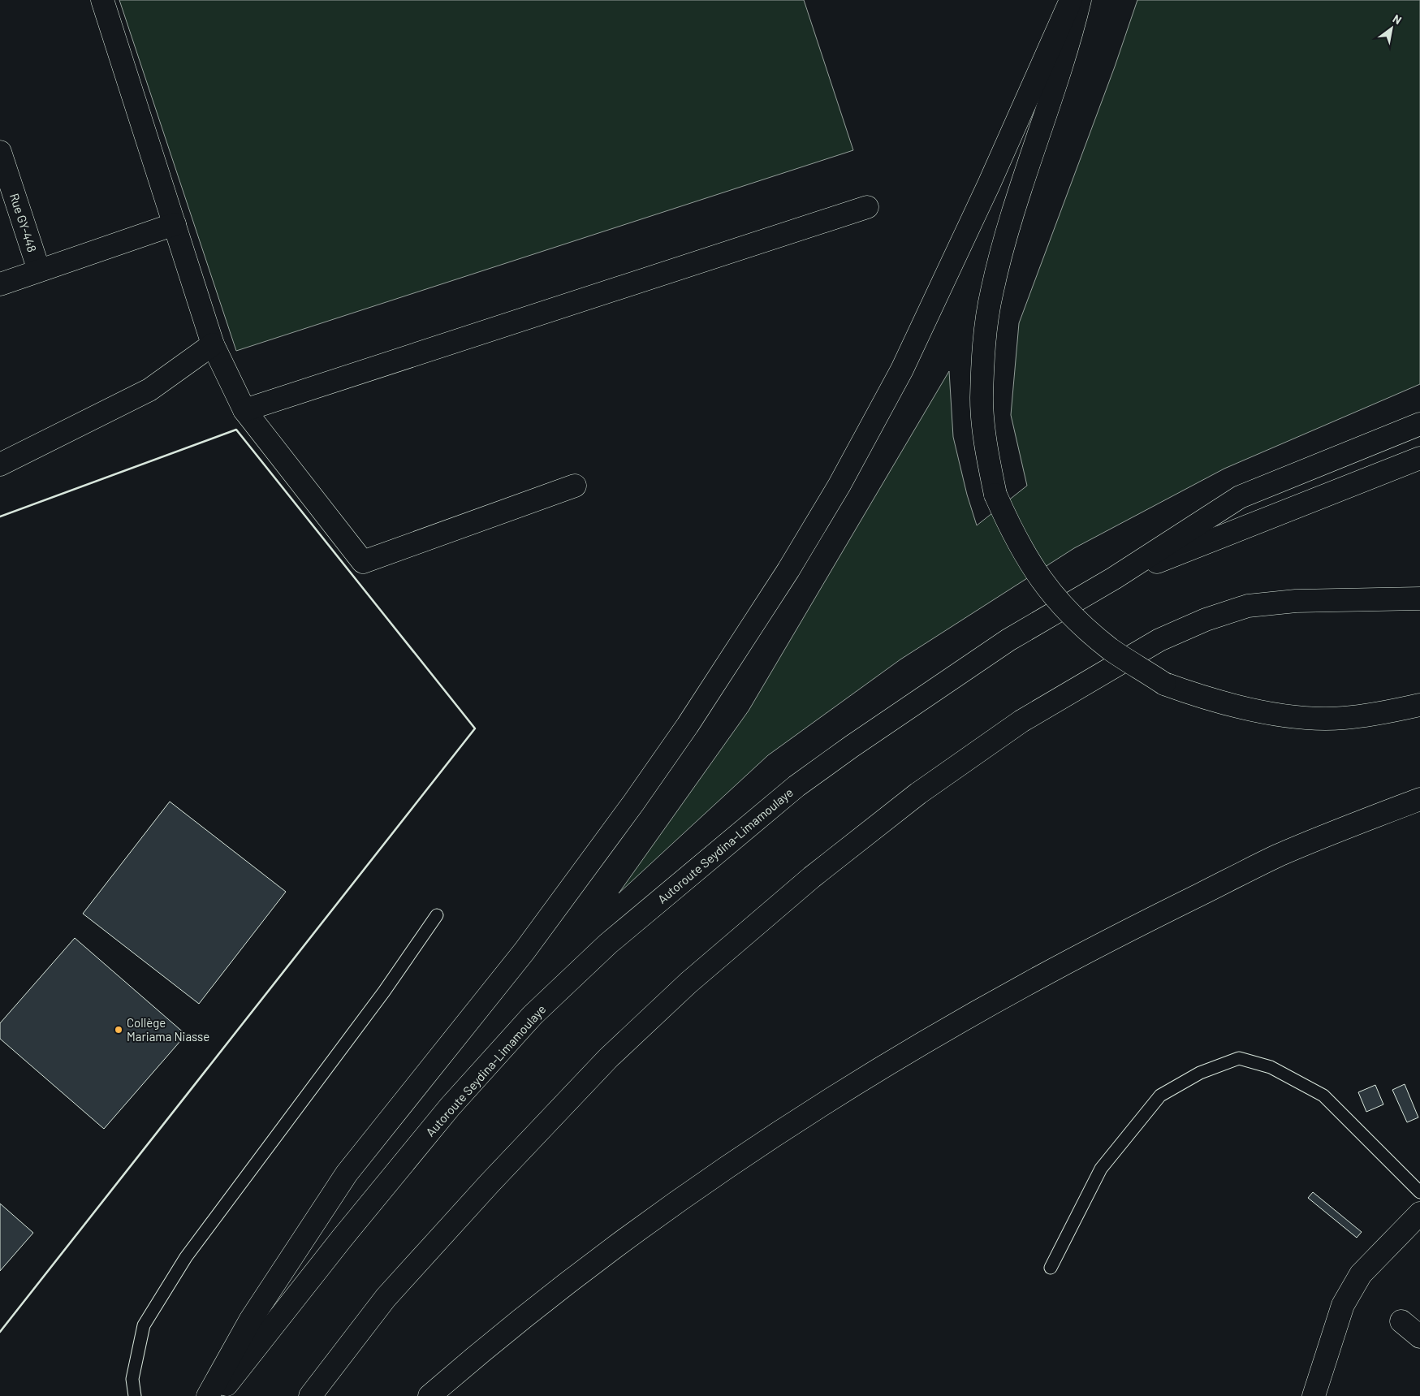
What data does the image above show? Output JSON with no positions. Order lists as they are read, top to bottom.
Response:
{
  "streets": {
    "main road": ["Rue GY-448", "Autoroute Seydina-Limamoulaye"]
  },
  "places": ["Collège Mariama Niasse"],
  "north": "top right"
}
